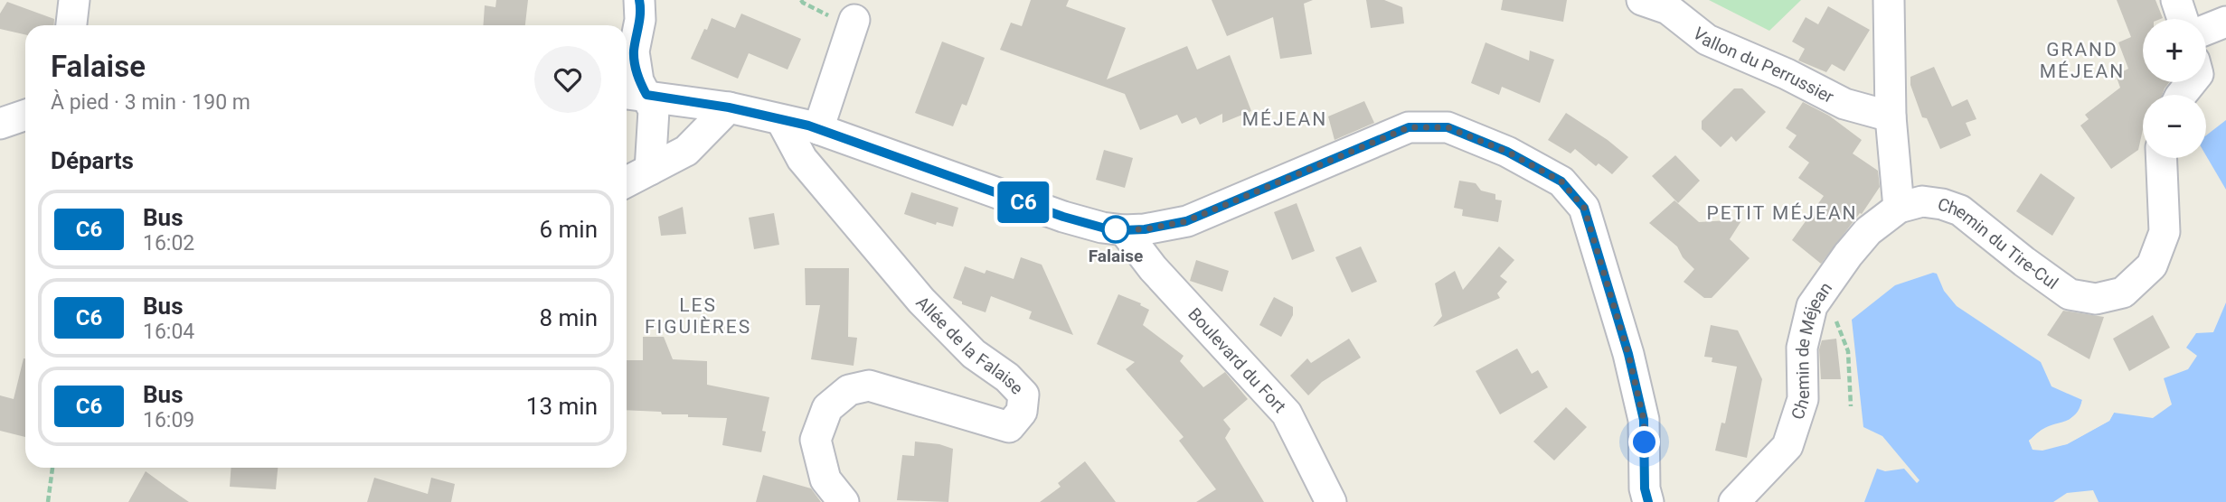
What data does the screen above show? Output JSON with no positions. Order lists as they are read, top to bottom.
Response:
{
  "streets": {
    "street": [
      "Vallon du Perrussier",
      "Chemin du Tire-Cul",
      "Allée de la Falaise",
      "Chemin de Méjean",
      "Boulevard du Fort"
    ]
  },
  "crossings": [
    ["Chemin du Tire-Cul", "Chemin de Méjean"]
  ],
  "districts": [
    "GRAND MÉJEAN",
    "MÉJEAN",
    "PETIT MÉJEAN",
    "LES FIGUIÈRES"
  ],
  "places": ["Falaise"],
  "lines": ["bus line C6"],
  "page": {
    "on_map": "C6",
    "map_buttons": ["+", "−"],
    "heading": [
      ["Falaise", "À pied · 3 min · 190 m"],
      "Départs"
    ],
    "list": [
      {
        "mark": "C6",
        "name": "Bus",
        "note": "16:02",
        "value": "6 min"
      },
      {
        "mark": "C6",
        "name": "Bus",
        "note": "16:04",
        "value": "8 min"
      },
      {
        "mark": "C6",
        "name": "Bus",
        "note": "16:09",
        "value": "13 min"
      }
    ]
  }
}
